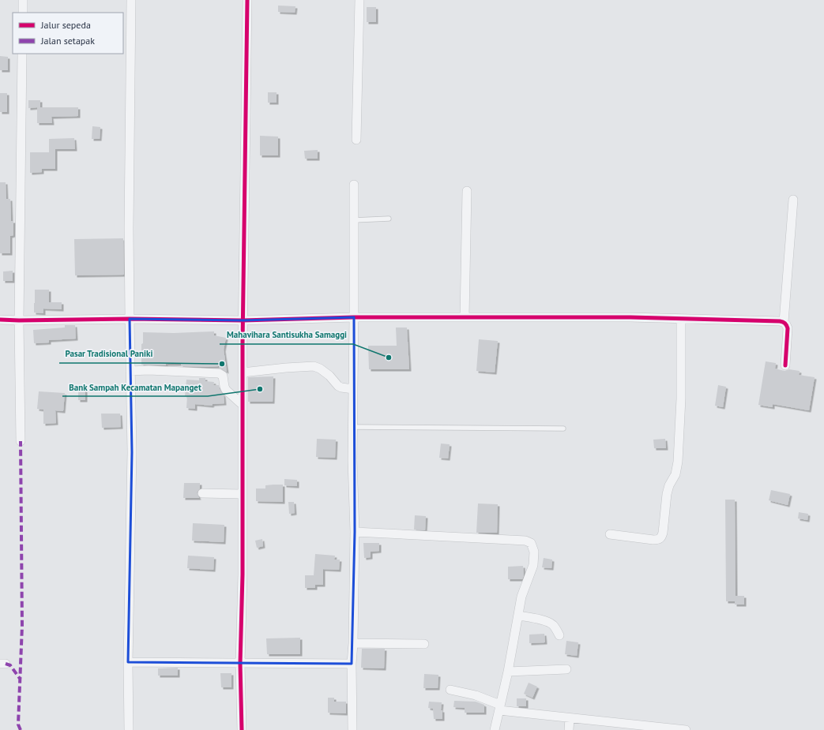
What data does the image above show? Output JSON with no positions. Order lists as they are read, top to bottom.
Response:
{
  "places": ["Mahavihara Santisukha Samaggi", "Pasar Tradisional Paniki", "Bank Sampah Kecamatan Mapanget"],
  "legend": ["Jalur sepeda", "Jalan setapak"]
}
